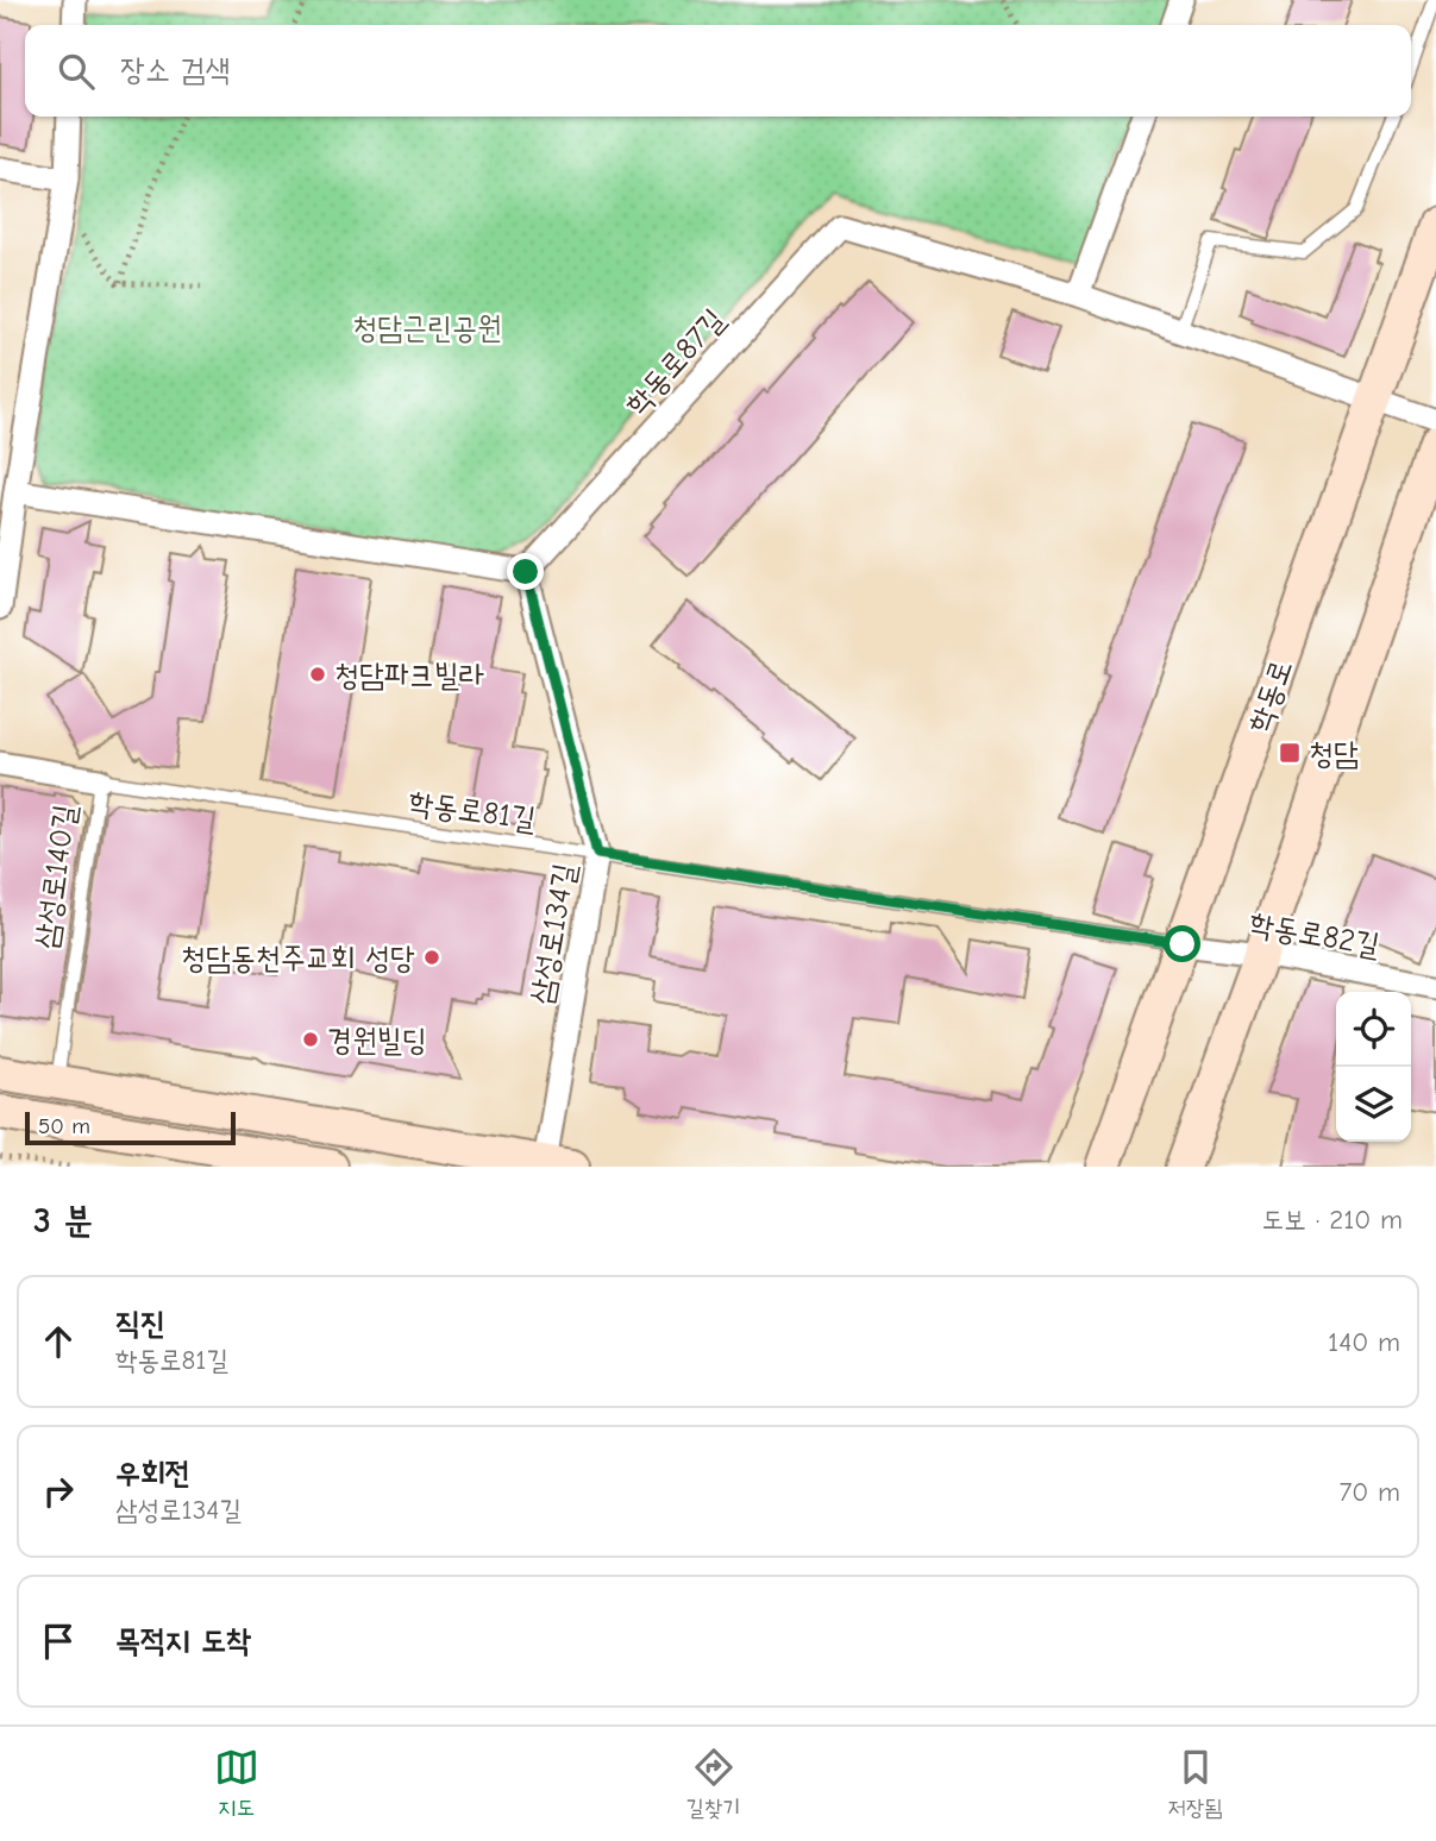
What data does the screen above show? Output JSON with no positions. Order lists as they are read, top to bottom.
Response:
{
  "streets": {
    "main road": ["학동로"],
    "street": [
      "학동로87길",
      "삼성로140길",
      "삼성로134길",
      "학동로82길"
    ],
    "lane": ["학동로81길"]
  },
  "crossings": [
    ["학동로87길", "학동로"],
    ["학동로87길", "삼성로134길"],
    ["학동로", "학동로81길"],
    ["학동로", "학동로82길"],
    ["학동로81길", "삼성로140길"],
    ["학동로81길", "삼성로134길"],
    ["학동로81길", "학동로82길"]
  ],
  "parks": ["청담근린공원"],
  "places": {
    "other": ["청담파크빌라", "청담동천주교회 성당", "경원빌딩"],
    "transit": ["청담"]
  },
  "scale_bar": "50 m",
  "page": {
    "search": "장소 검색",
    "scale": "50 m",
    "heading": ["3 분", "도보 · 210 m"],
    "list": [
      ["직진", "학동로81길", "140 m"],
      ["우회전", "삼성로134길", "70 m"],
      "목적지 도착"
    ],
    "nav": ["지도", "길찾기", "저장됨"]
  }
}
